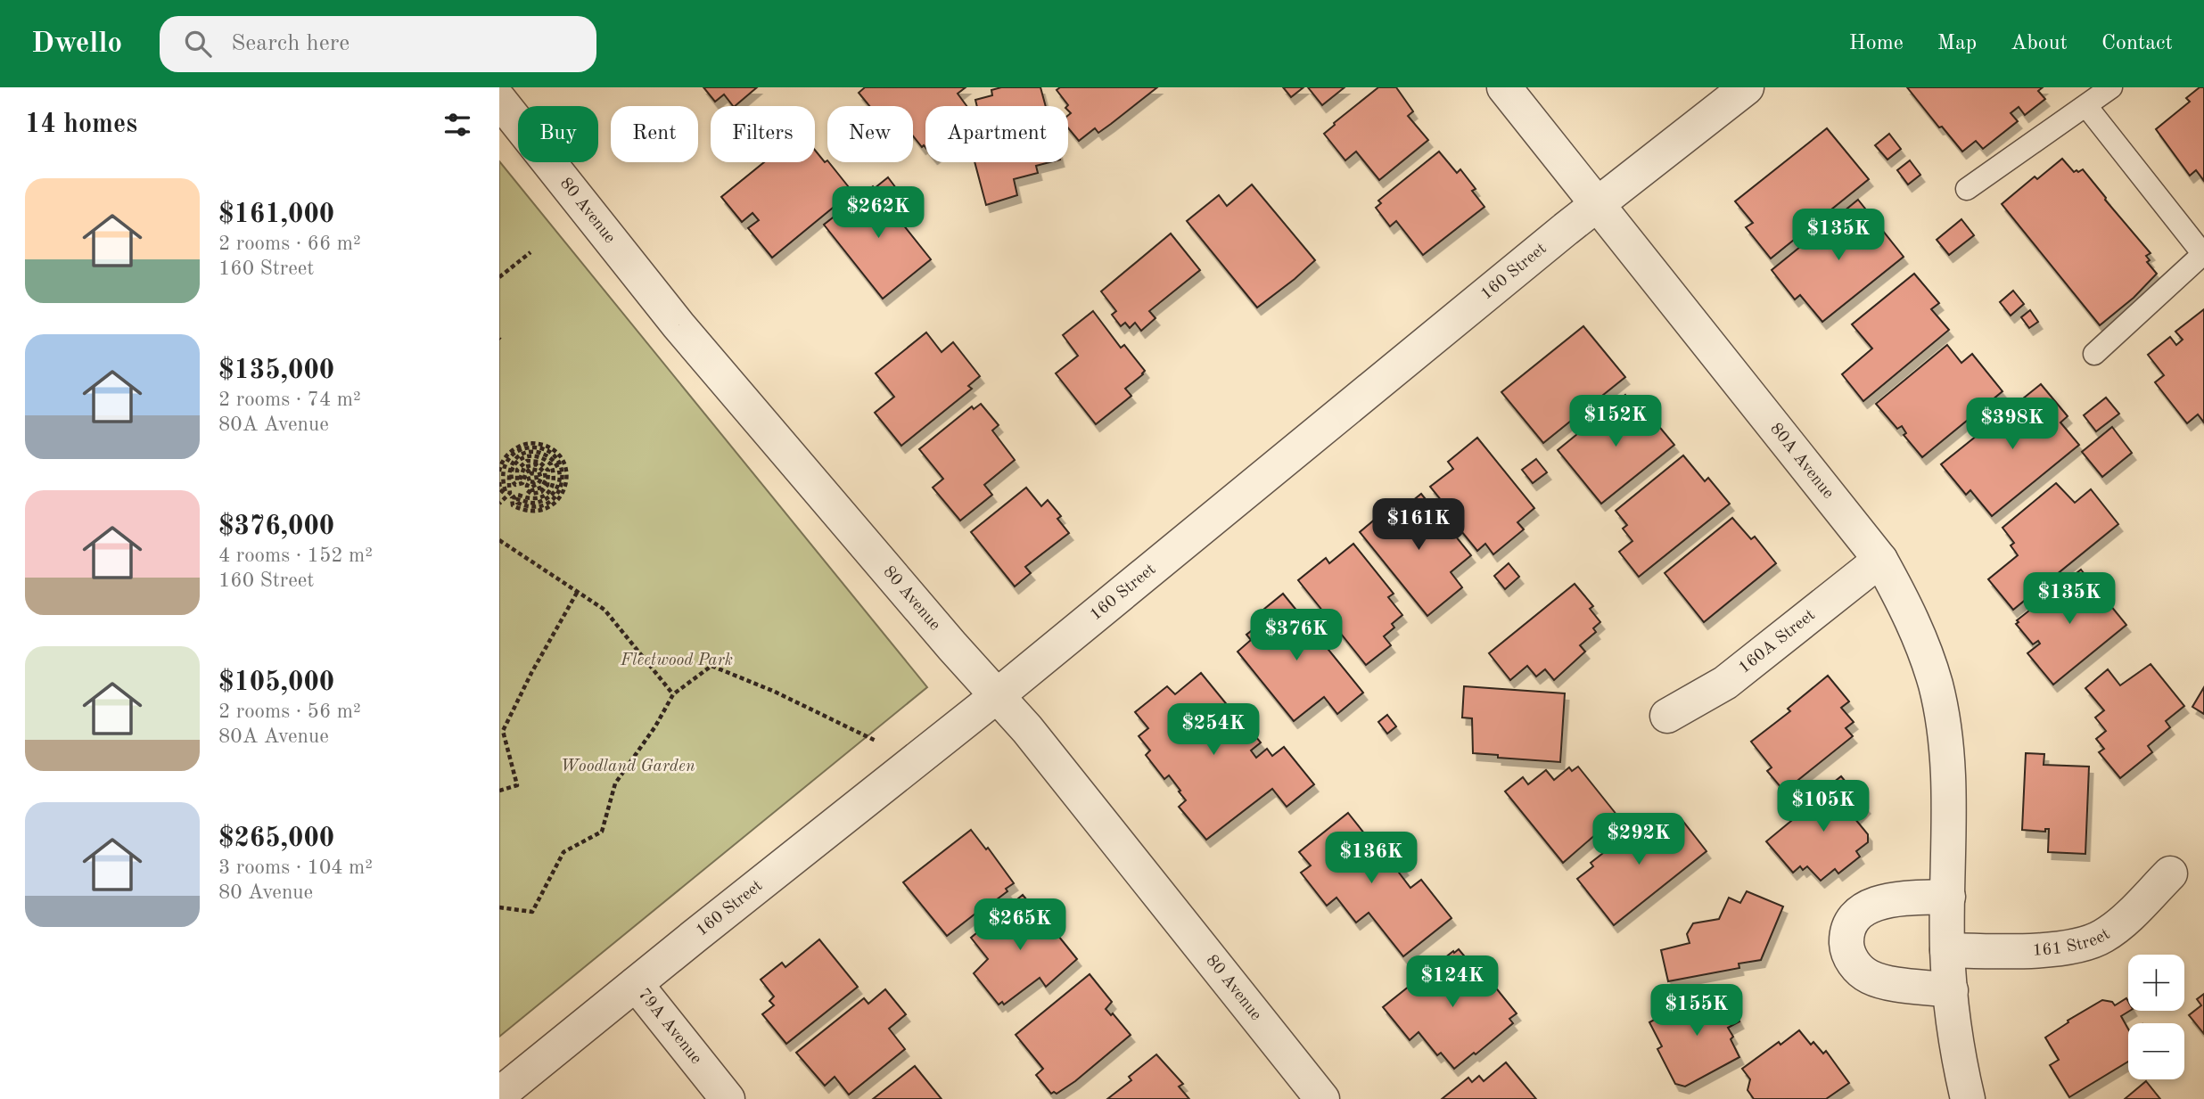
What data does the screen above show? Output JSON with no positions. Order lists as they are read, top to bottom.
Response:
{
  "streets": {
    "street": [
      "80 Avenue",
      "160 Street",
      "80A Avenue",
      "160A Street",
      "161 Street",
      "79A Avenue"
    ]
  },
  "crossings": [
    ["80 Avenue", "160 Street"],
    ["160 Street", "80A Avenue"],
    ["160 Street", "79A Avenue"],
    ["80A Avenue", "160A Street"],
    ["80A Avenue", "161 Street"]
  ],
  "parks": ["Fleetwood Park", "Woodland Garden"],
  "page": {
    "header": "Dwello",
    "search": "Search here",
    "nav": [
      "Home",
      "Map",
      "About",
      "Contact"
    ],
    "heading": "14 homes",
    "chip": [
      "Buy",
      "Rent",
      "Filters",
      "New",
      "Apartment"
    ],
    "list": [
      {
        "name": "$161,000",
        "note": "2 rooms · 66 m² · 160 Street"
      },
      {
        "name": "$135,000",
        "note": "2 rooms · 74 m² · 80A Avenue"
      },
      {
        "name": "$376,000",
        "note": "4 rooms · 152 m² · 160 Street"
      },
      {
        "name": "$105,000",
        "note": "2 rooms · 56 m² · 80A Avenue"
      },
      {
        "name": "$265,000",
        "note": "3 rooms · 104 m² · 80 Avenue"
      }
    ],
    "price": [
      "$262K",
      "$135K",
      "$152K",
      "$398K",
      "$161K",
      "$135K",
      "$376K",
      "$254K",
      "$105K",
      "$292K",
      "$136K",
      "$265K",
      "$124K",
      "$155K"
    ],
    "map_buttons": ["+", "−"]
  }
}
